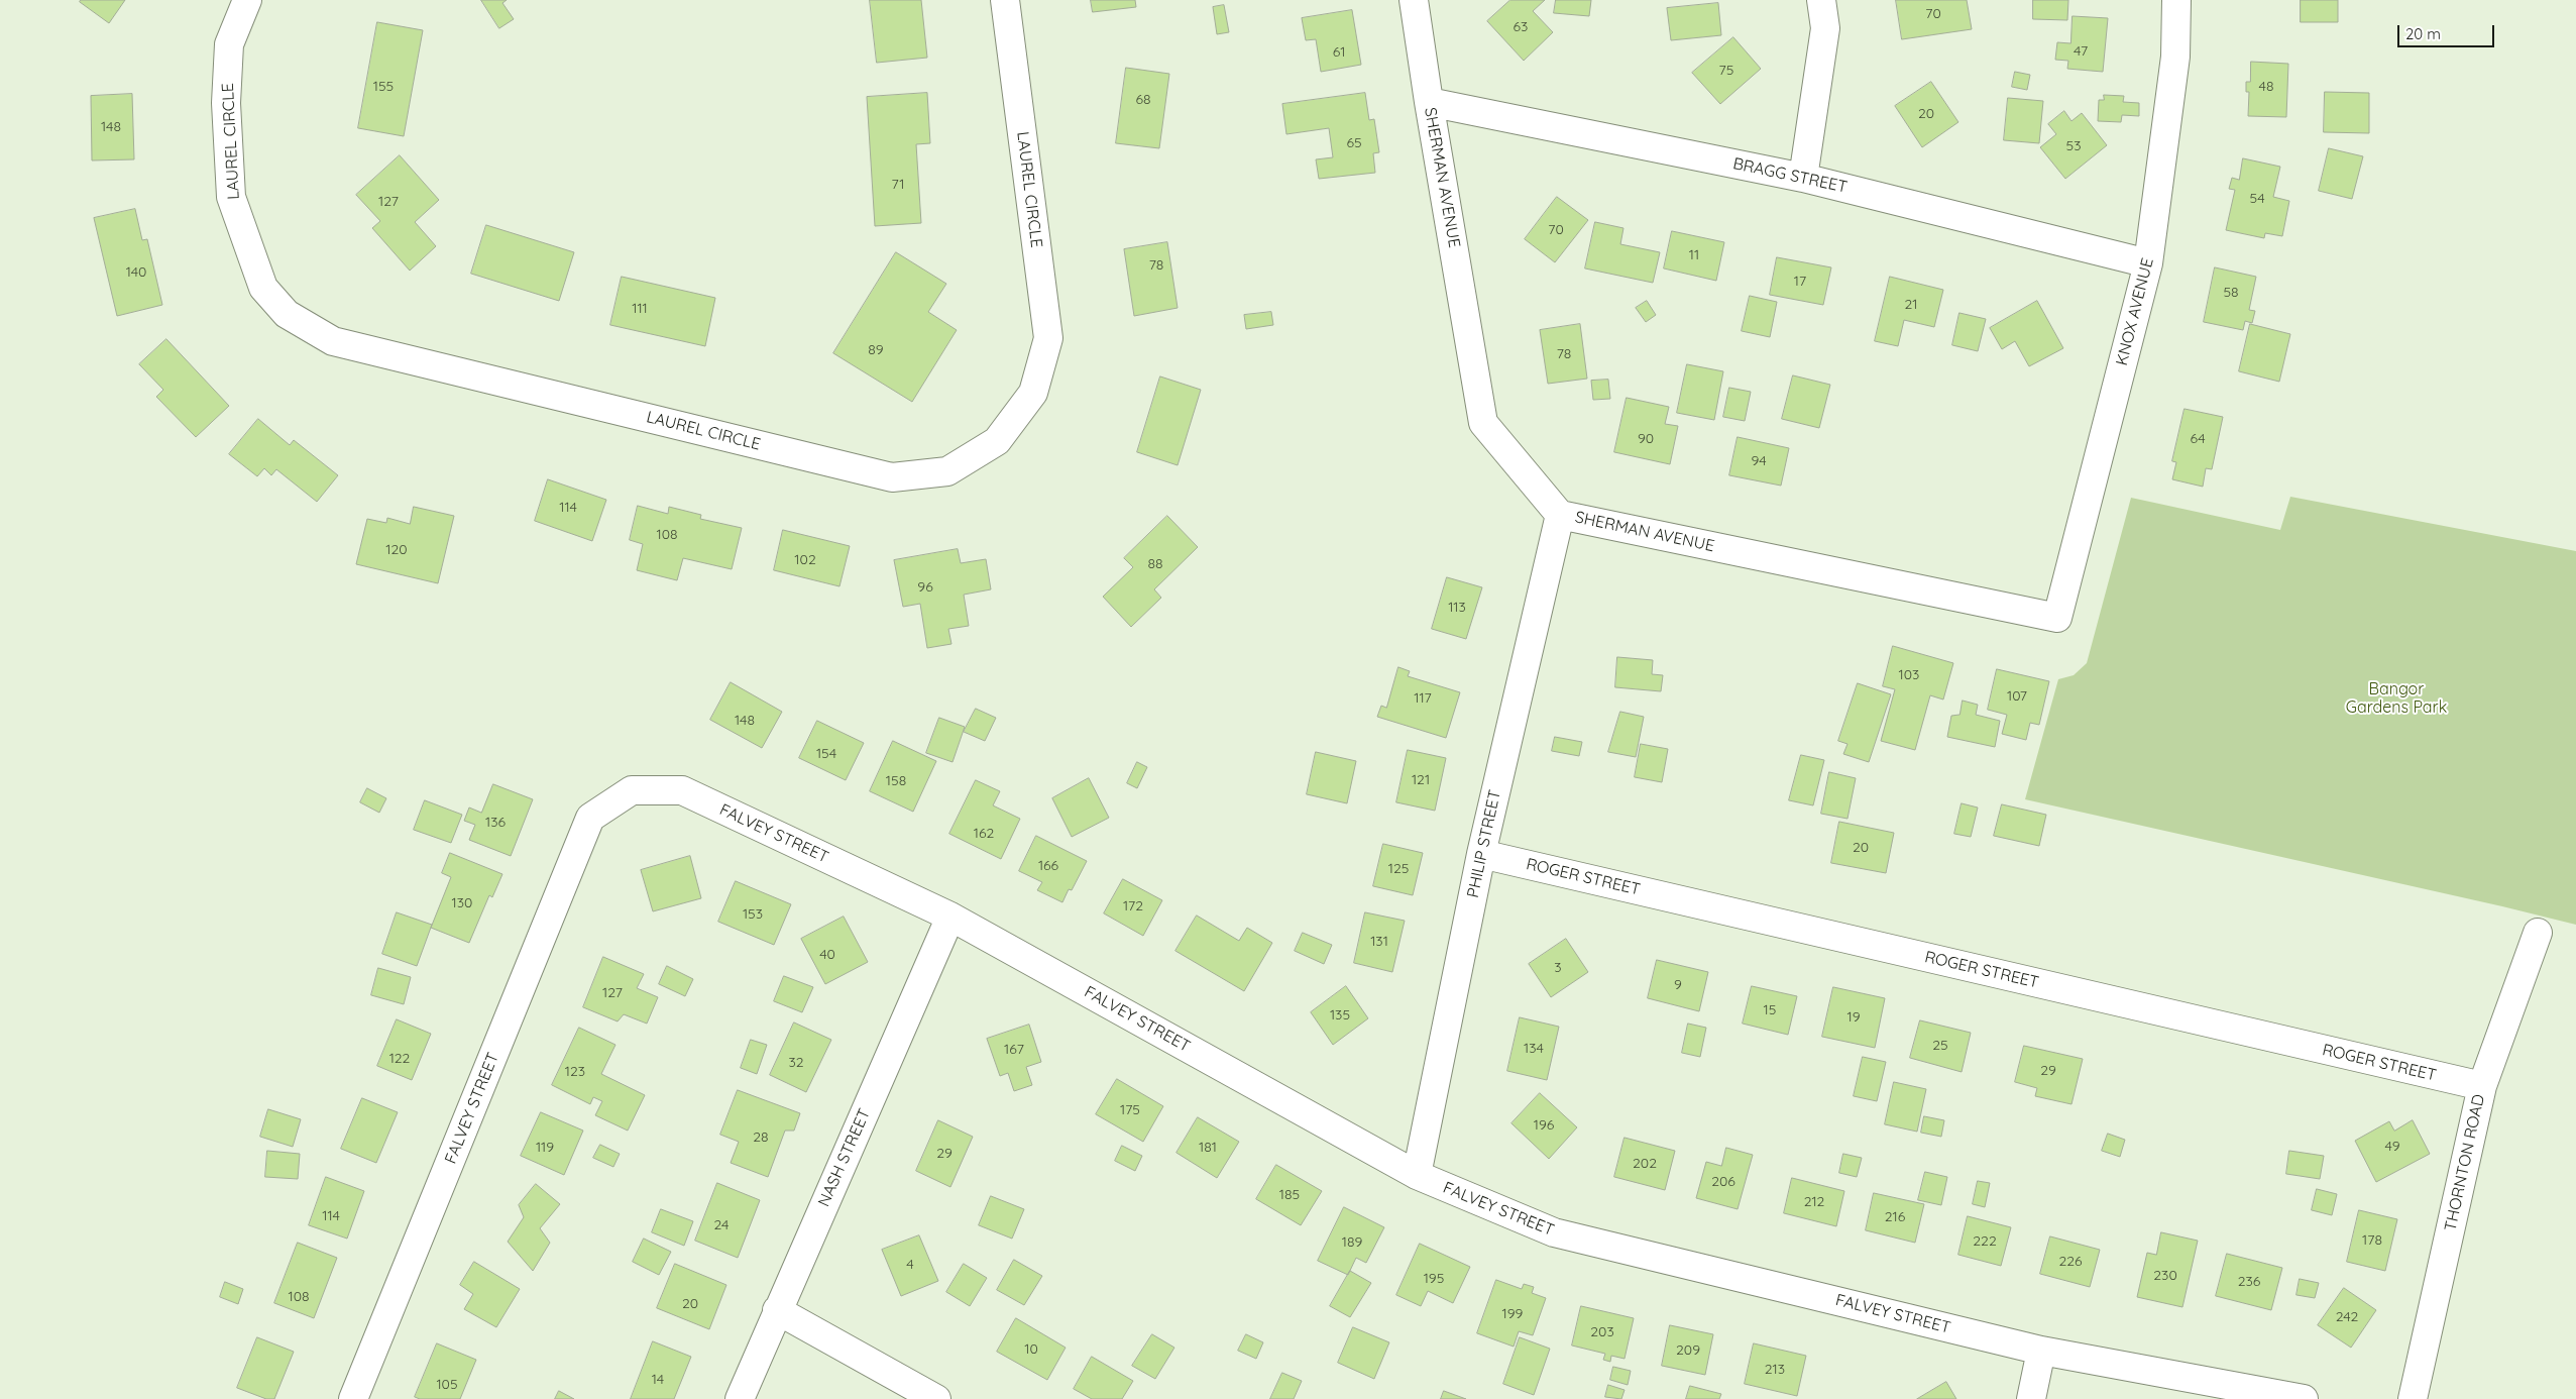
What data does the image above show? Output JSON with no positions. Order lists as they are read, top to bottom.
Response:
{
  "streets": {
    "street": [
      "LAUREL CIRCLE",
      "BRAGG STREET",
      "SHERMAN AVENUE",
      "KNOX AVENUE",
      "FALVEY STREET",
      "PHILIP STREET",
      "ROGER STREET",
      "NASH STREET",
      "THORNTON ROAD"
    ]
  },
  "crossings": [
    ["BRAGG STREET", "SHERMAN AVENUE"],
    ["BRAGG STREET", "KNOX AVENUE"],
    ["SHERMAN AVENUE", "KNOX AVENUE"],
    ["SHERMAN AVENUE", "PHILIP STREET"],
    ["FALVEY STREET", "PHILIP STREET"],
    ["FALVEY STREET", "NASH STREET"],
    ["PHILIP STREET", "ROGER STREET"],
    ["ROGER STREET", "THORNTON ROAD"]
  ],
  "parks": ["Bangor Gardens Park"],
  "house_numbers": [
    "70",
    "63",
    "47",
    "61",
    "75",
    "155",
    "48",
    "68",
    "20",
    "148",
    "65",
    "53",
    "71",
    "54",
    "127",
    "70",
    "11",
    "78",
    "140",
    "17",
    "58",
    "21",
    "111",
    "89",
    "78",
    "90",
    "64",
    "94",
    "114",
    "108",
    "120",
    "102",
    "88",
    "96",
    "113",
    "103",
    "107",
    "117",
    "148",
    "154",
    "121",
    "158",
    "136",
    "162",
    "20",
    "166",
    "125",
    "130",
    "172",
    "153",
    "131",
    "40",
    "3",
    "9",
    "127",
    "15",
    "135",
    "19",
    "25",
    "134",
    "167",
    "122",
    "32",
    "29",
    "123",
    "175",
    "196",
    "28",
    "49",
    "119",
    "181",
    "29",
    "202",
    "206",
    "185",
    "212",
    "114",
    "216",
    "24",
    "178",
    "222",
    "189",
    "226",
    "4",
    "230",
    "195",
    "236",
    "108",
    "20",
    "199",
    "242",
    "203",
    "10",
    "209",
    "213",
    "14",
    "105"
  ],
  "scale_bar": "20 m"
}
